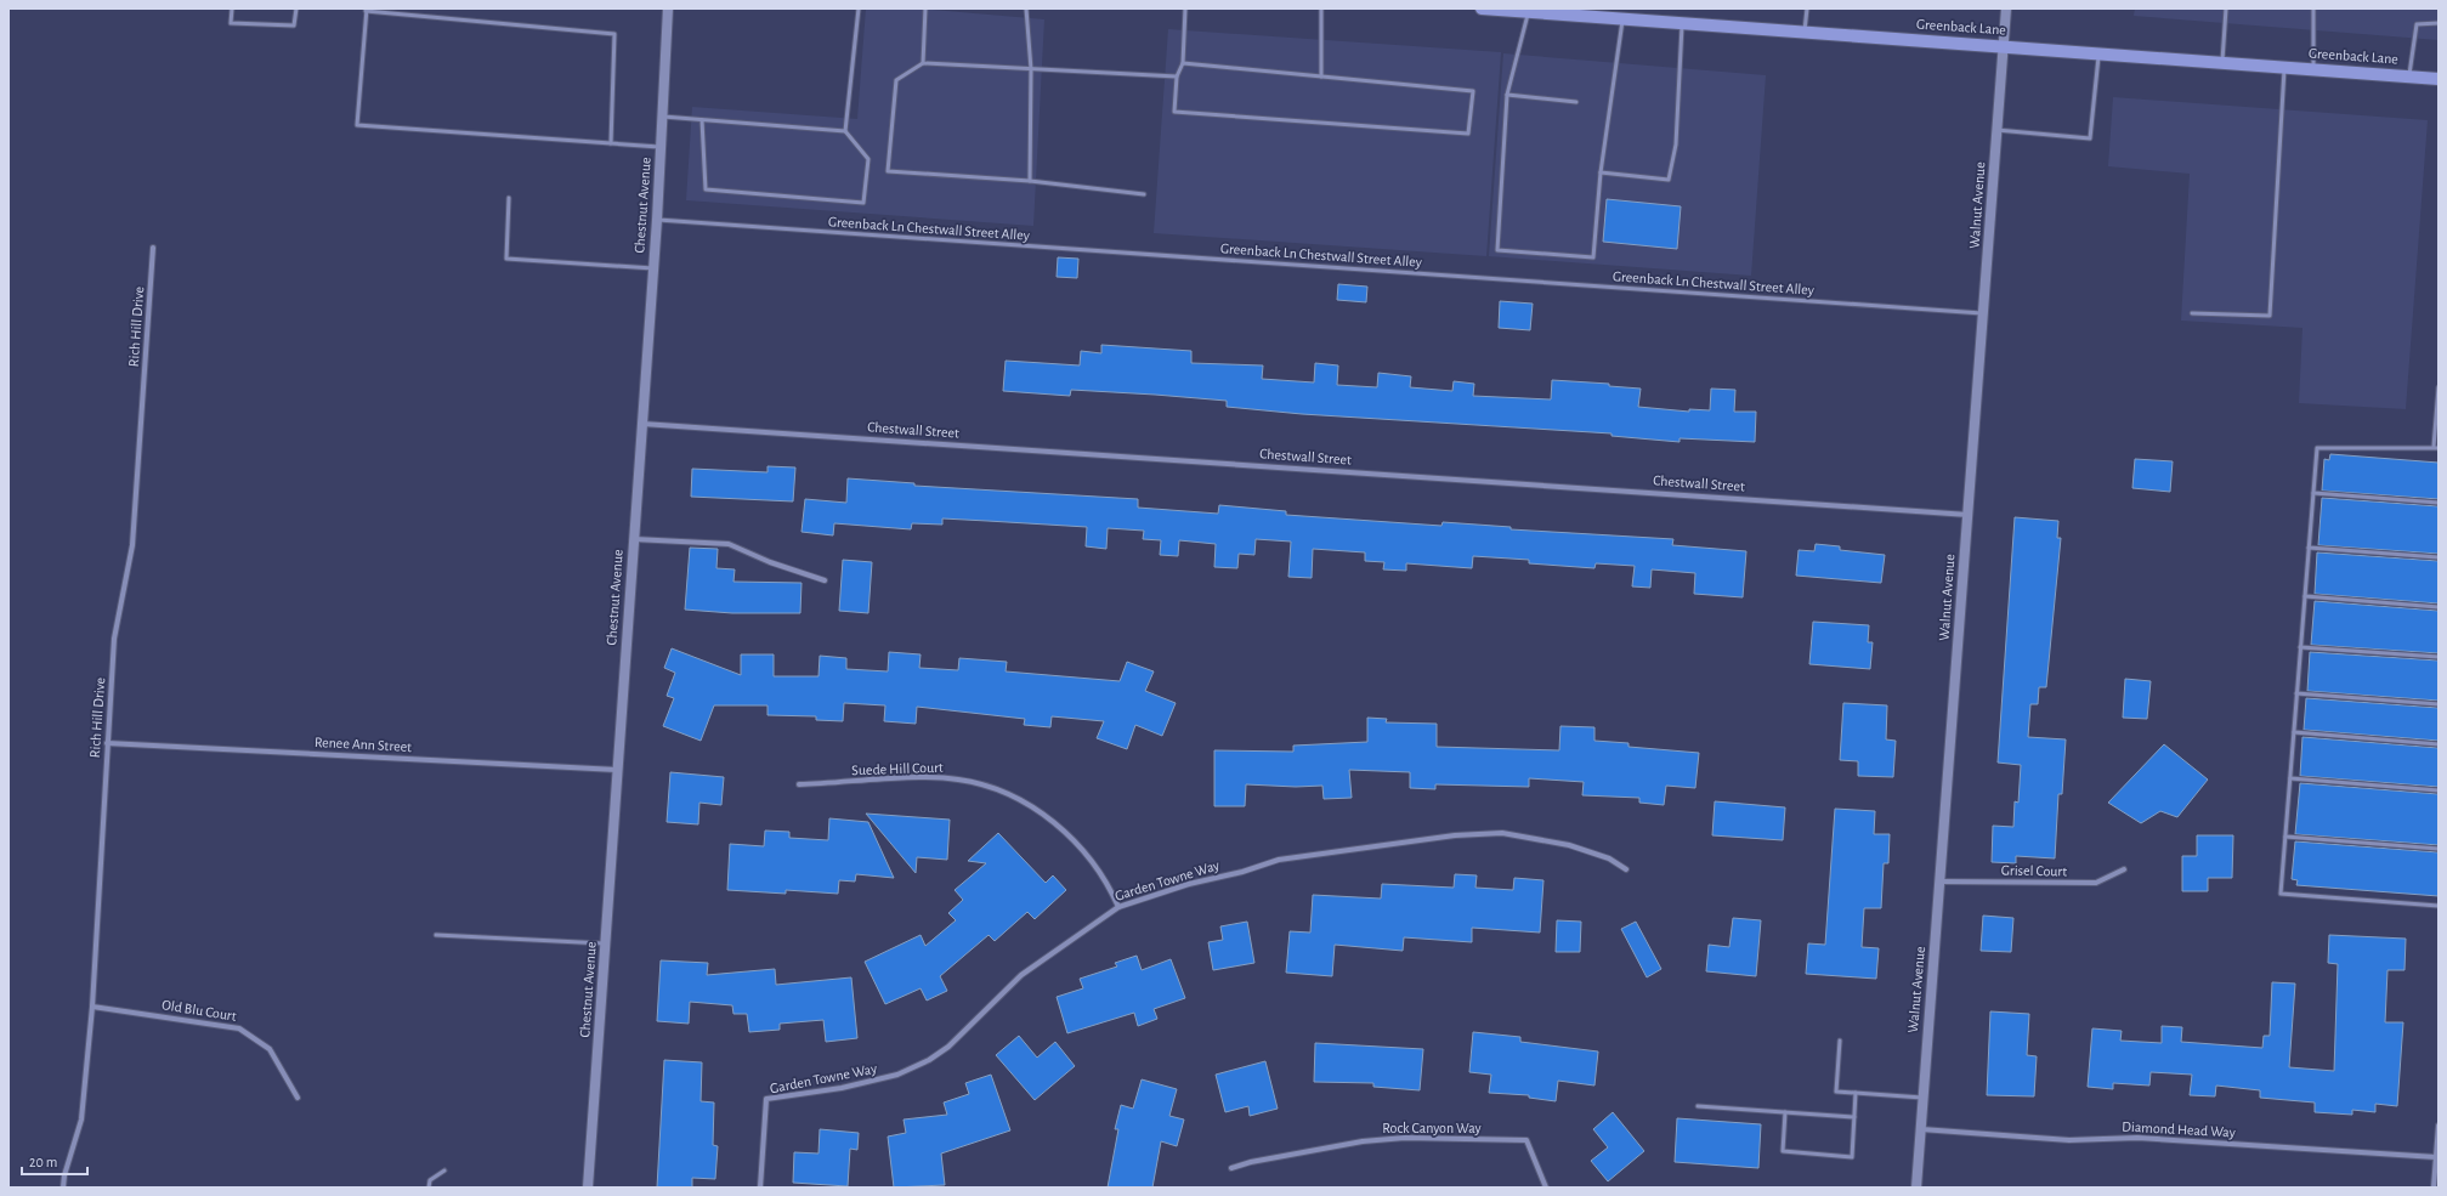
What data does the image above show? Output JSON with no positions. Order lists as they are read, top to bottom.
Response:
{
  "streets": {
    "main road": ["Greenback Lane"],
    "street": [
      "Chestnut Avenue",
      "Walnut Avenue",
      "Rich Hill Drive",
      "Chestwall Street",
      "Renee Ann Street",
      "Suede Hill Court",
      "Grisel Court",
      "Garden Towne Way",
      "Old Blu Court",
      "Rock Canyon Way",
      "Diamond Head Way"
    ],
    "lane": ["Greenback Ln Chestwall Street Alley"]
  },
  "crossings": [
    ["Greenback Lane", "Walnut Avenue"],
    ["Chestnut Avenue", "Greenback Ln Chestwall Street Alley"],
    ["Chestnut Avenue", "Chestwall Street"],
    ["Chestnut Avenue", "Renee Ann Street"],
    ["Walnut Avenue", "Greenback Ln Chestwall Street Alley"],
    ["Walnut Avenue", "Chestwall Street"],
    ["Walnut Avenue", "Grisel Court"],
    ["Walnut Avenue", "Diamond Head Way"],
    ["Rich Hill Drive", "Renee Ann Street"],
    ["Rich Hill Drive", "Old Blu Court"],
    ["Suede Hill Court", "Garden Towne Way"]
  ],
  "scale_bar": "20 m"
}
